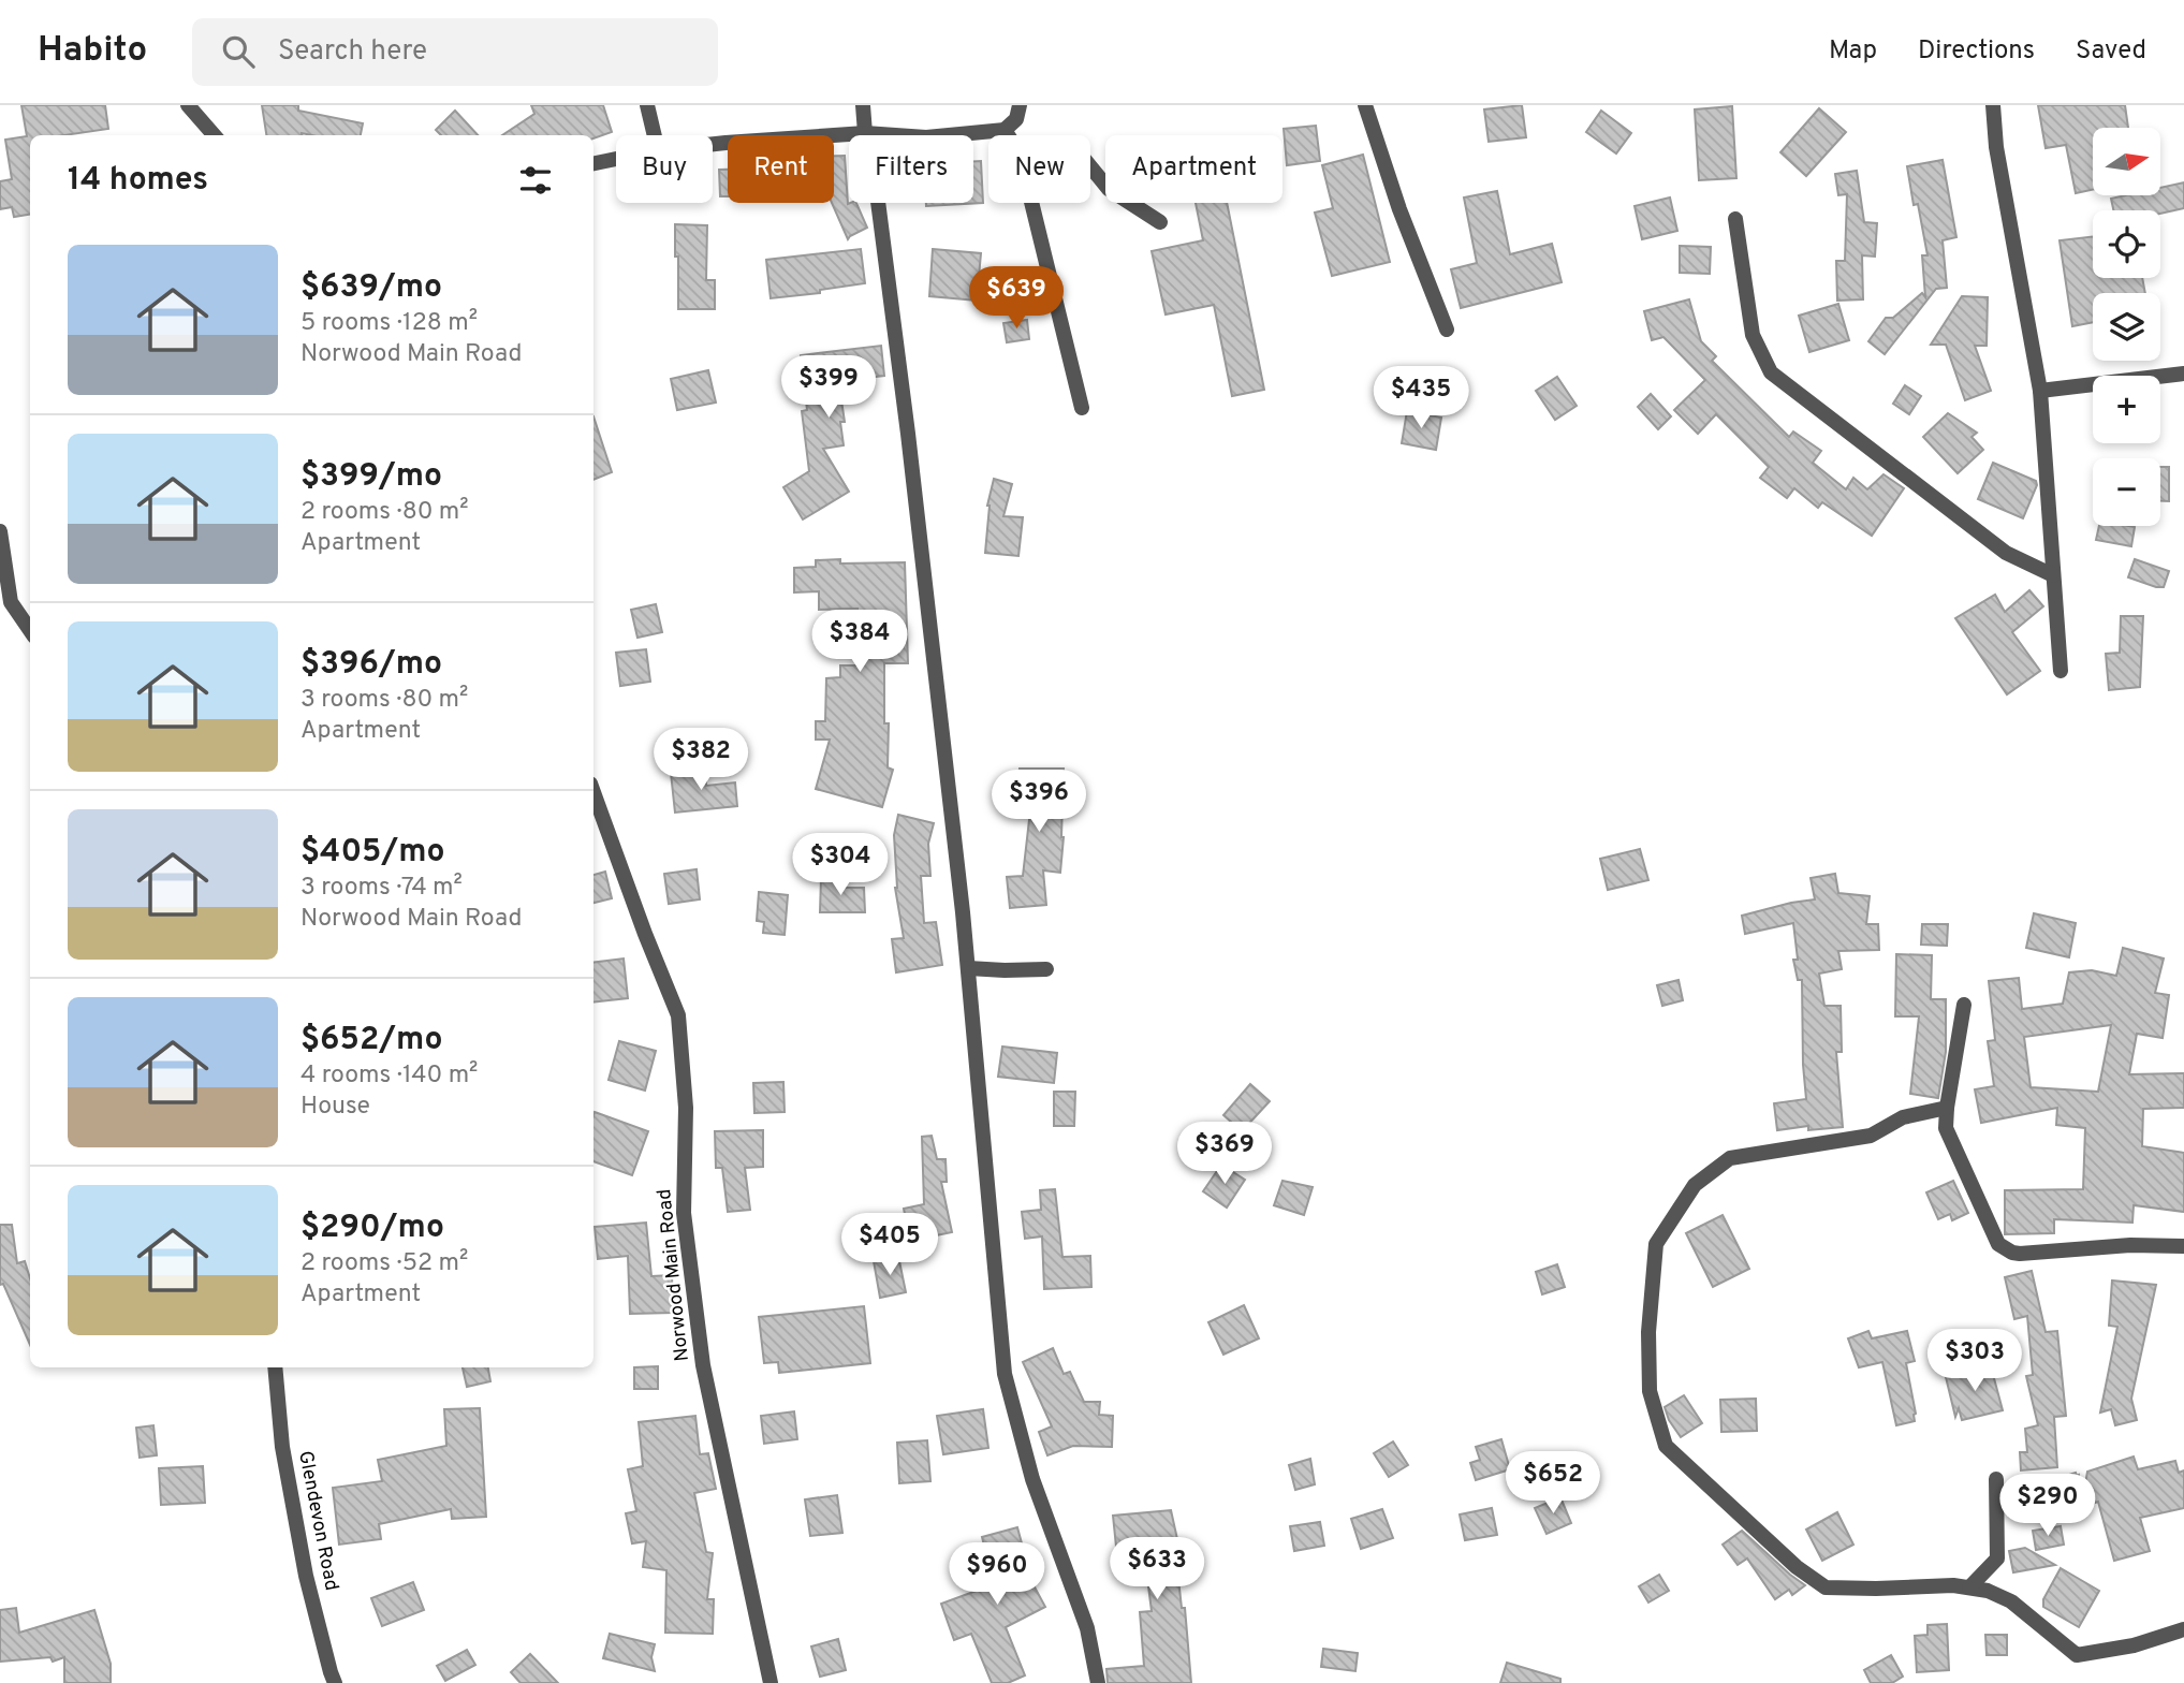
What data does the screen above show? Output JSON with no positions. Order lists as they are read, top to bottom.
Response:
{
  "streets": {
    "street": ["Norwood Main Road", "Glendevon Road"]
  },
  "north": "right",
  "page": {
    "header": "Habito",
    "search": "Search here",
    "nav": ["Map", "Directions", "Saved"],
    "map_buttons": ["+", "−"],
    "chip": [
      "Buy",
      "Rent",
      "Filters",
      "New",
      "Apartment"
    ],
    "heading": "14 homes",
    "list": [
      {
        "name": "$639/mo",
        "note": "5 rooms · 128 m² · Norwood Main Road"
      },
      {
        "name": "$399/mo",
        "note": "2 rooms · 80 m² · Apartment"
      },
      {
        "name": "$396/mo",
        "note": "3 rooms · 80 m² · Apartment"
      },
      {
        "name": "$405/mo",
        "note": "3 rooms · 74 m² · Norwood Main Road"
      },
      {
        "name": "$652/mo",
        "note": "4 rooms · 140 m² · House"
      },
      {
        "name": "$290/mo",
        "note": "2 rooms · 52 m² · Apartment"
      }
    ],
    "price": [
      "$639",
      "$399",
      "$435",
      "$384",
      "$382",
      "$396",
      "$304",
      "$369",
      "$405",
      "$303",
      "$652",
      "$290",
      "$633",
      "$960"
    ]
  }
}
